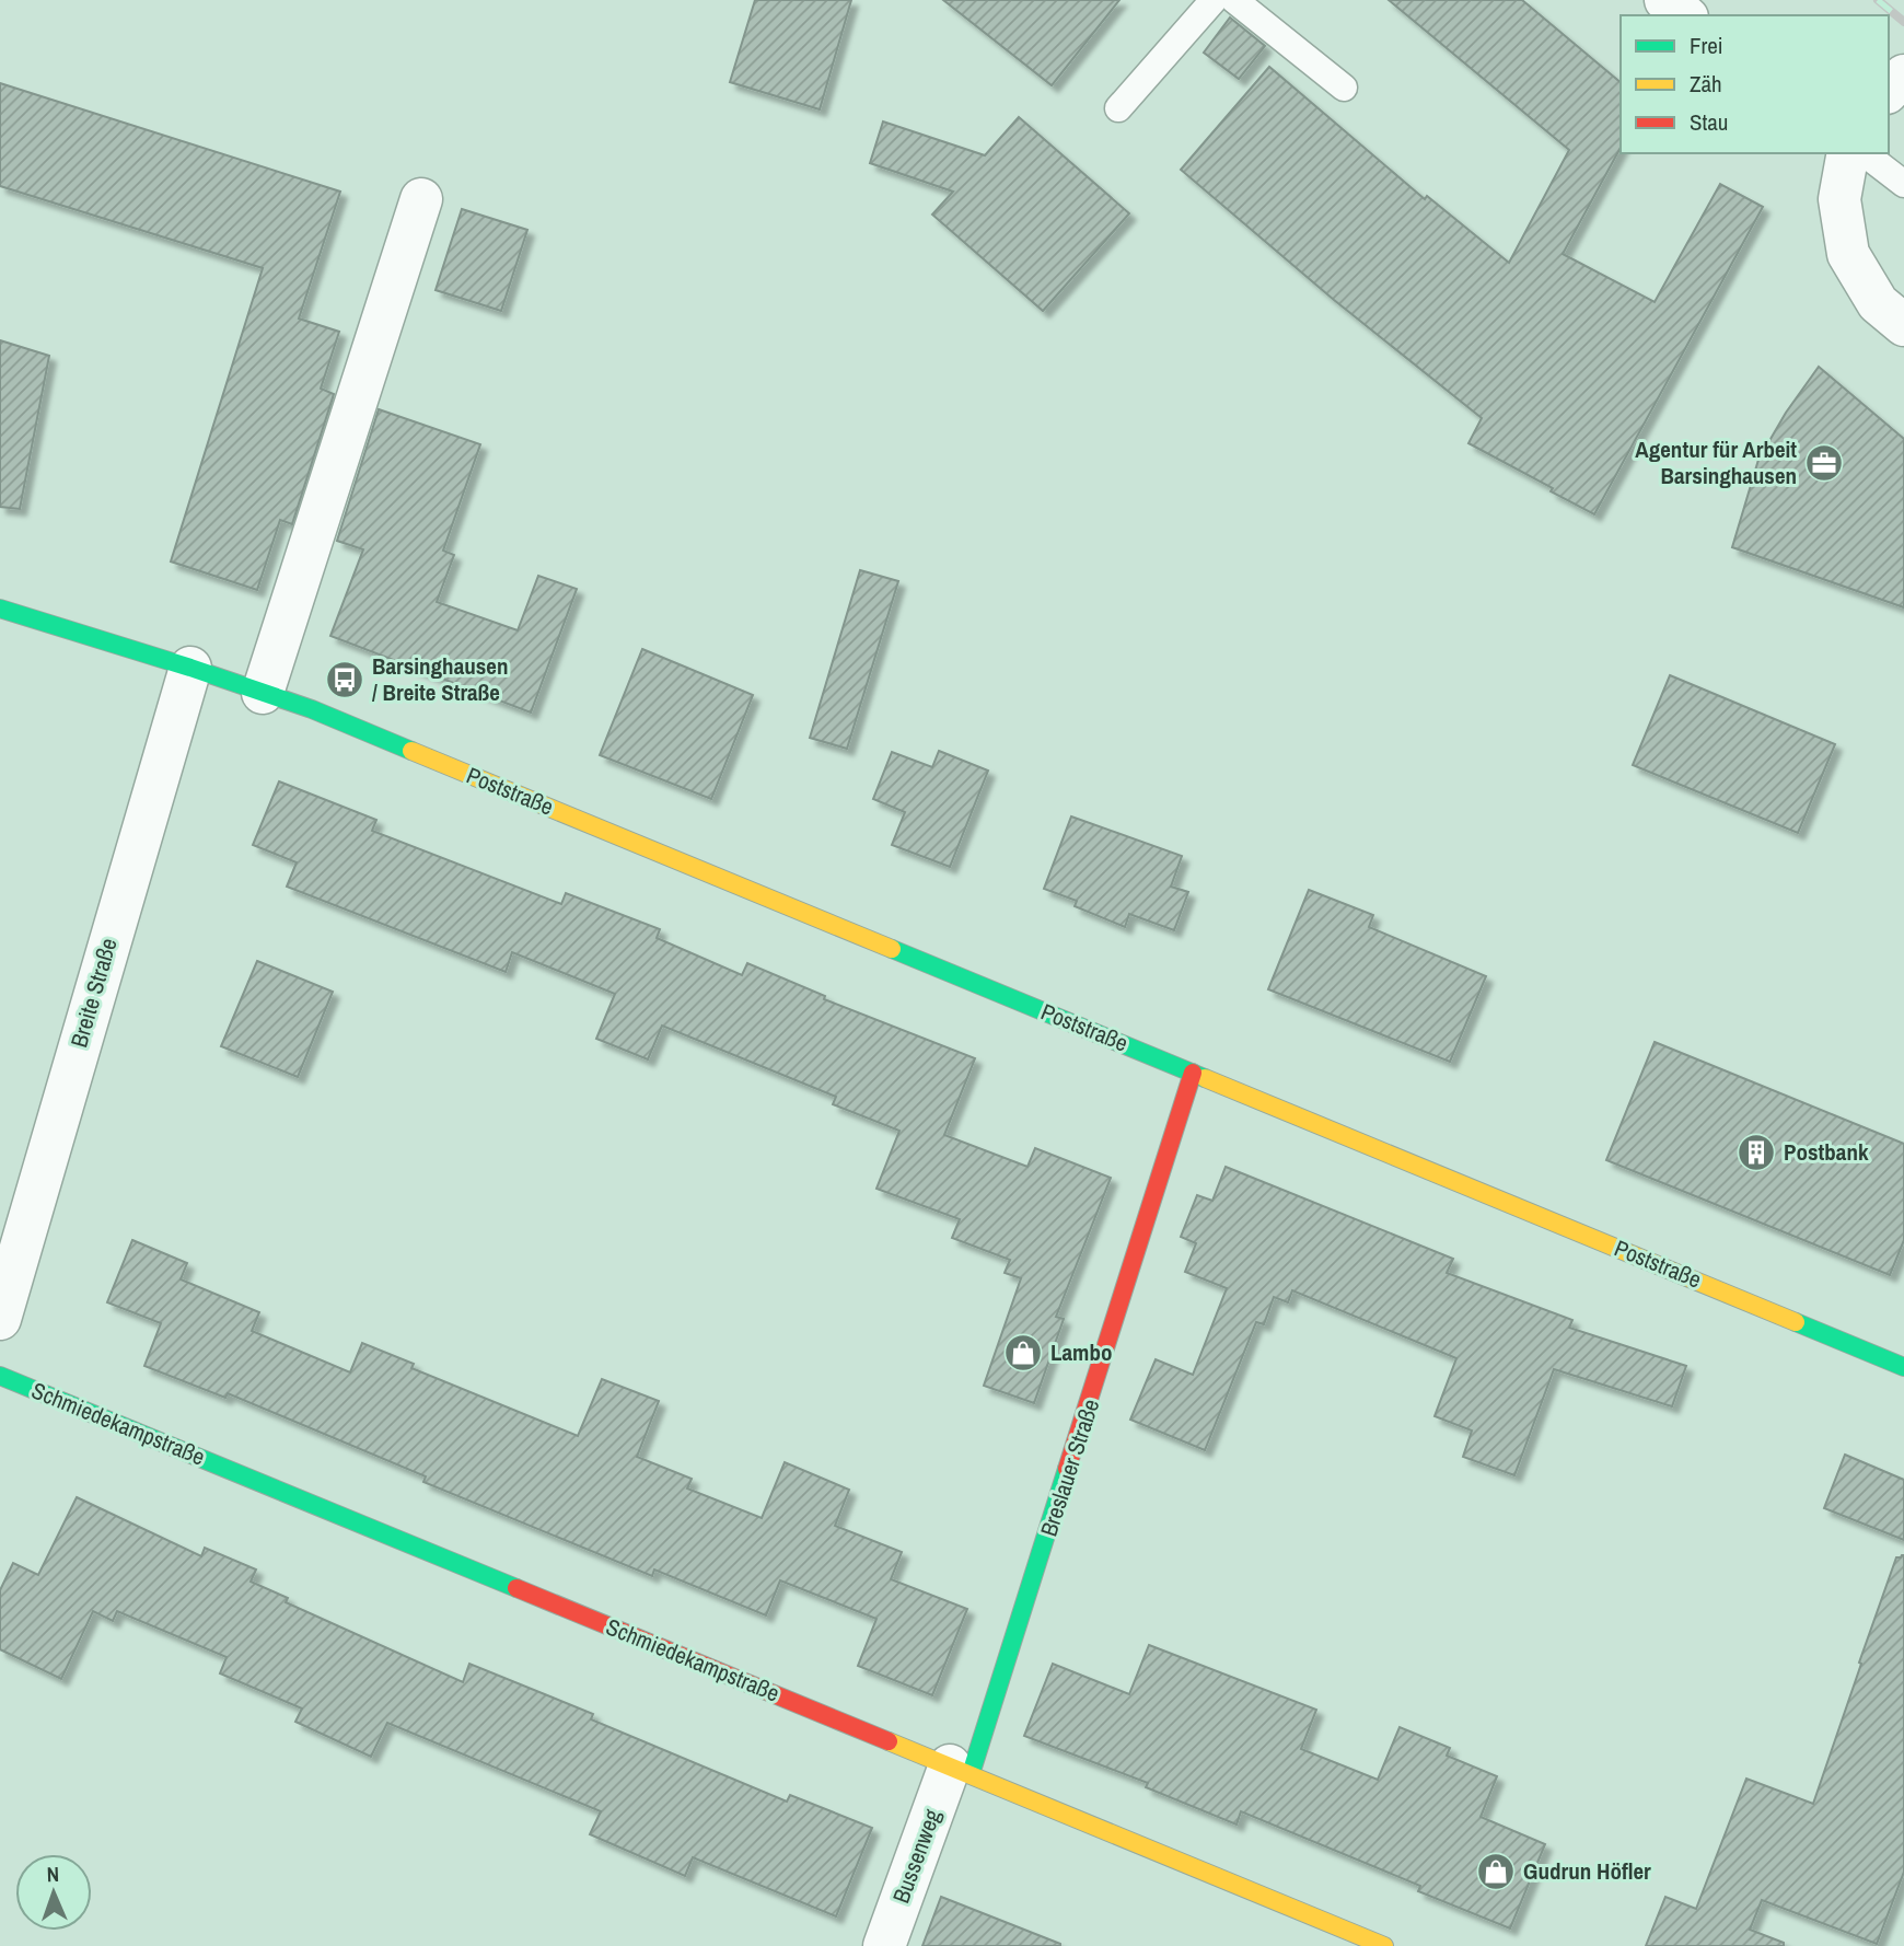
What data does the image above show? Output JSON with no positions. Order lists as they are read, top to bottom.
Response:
{
  "streets": {
    "street": [
      "Poststraße",
      "Breite Straße",
      "Schmiedekampstraße",
      "Breslauer Straße",
      "Bussenweg"
    ]
  },
  "crossings": [
    ["Poststraße", "Breite Straße"],
    ["Poststraße", "Breslauer Straße"],
    ["Schmiedekampstraße", "Breslauer Straße"],
    ["Schmiedekampstraße", "Bussenweg"],
    ["Breslauer Straße", "Bussenweg"]
  ],
  "places": {
    "office": ["Agentur für Arbeit Barsinghausen"],
    "bus stop": ["Barsinghausen / Breite Straße"],
    "building": ["Postbank"],
    "shop": ["Lambo", "Gudrun Höfler"]
  },
  "legend": ["Frei", "Zäh", "Stau"],
  "north": "top"
}
